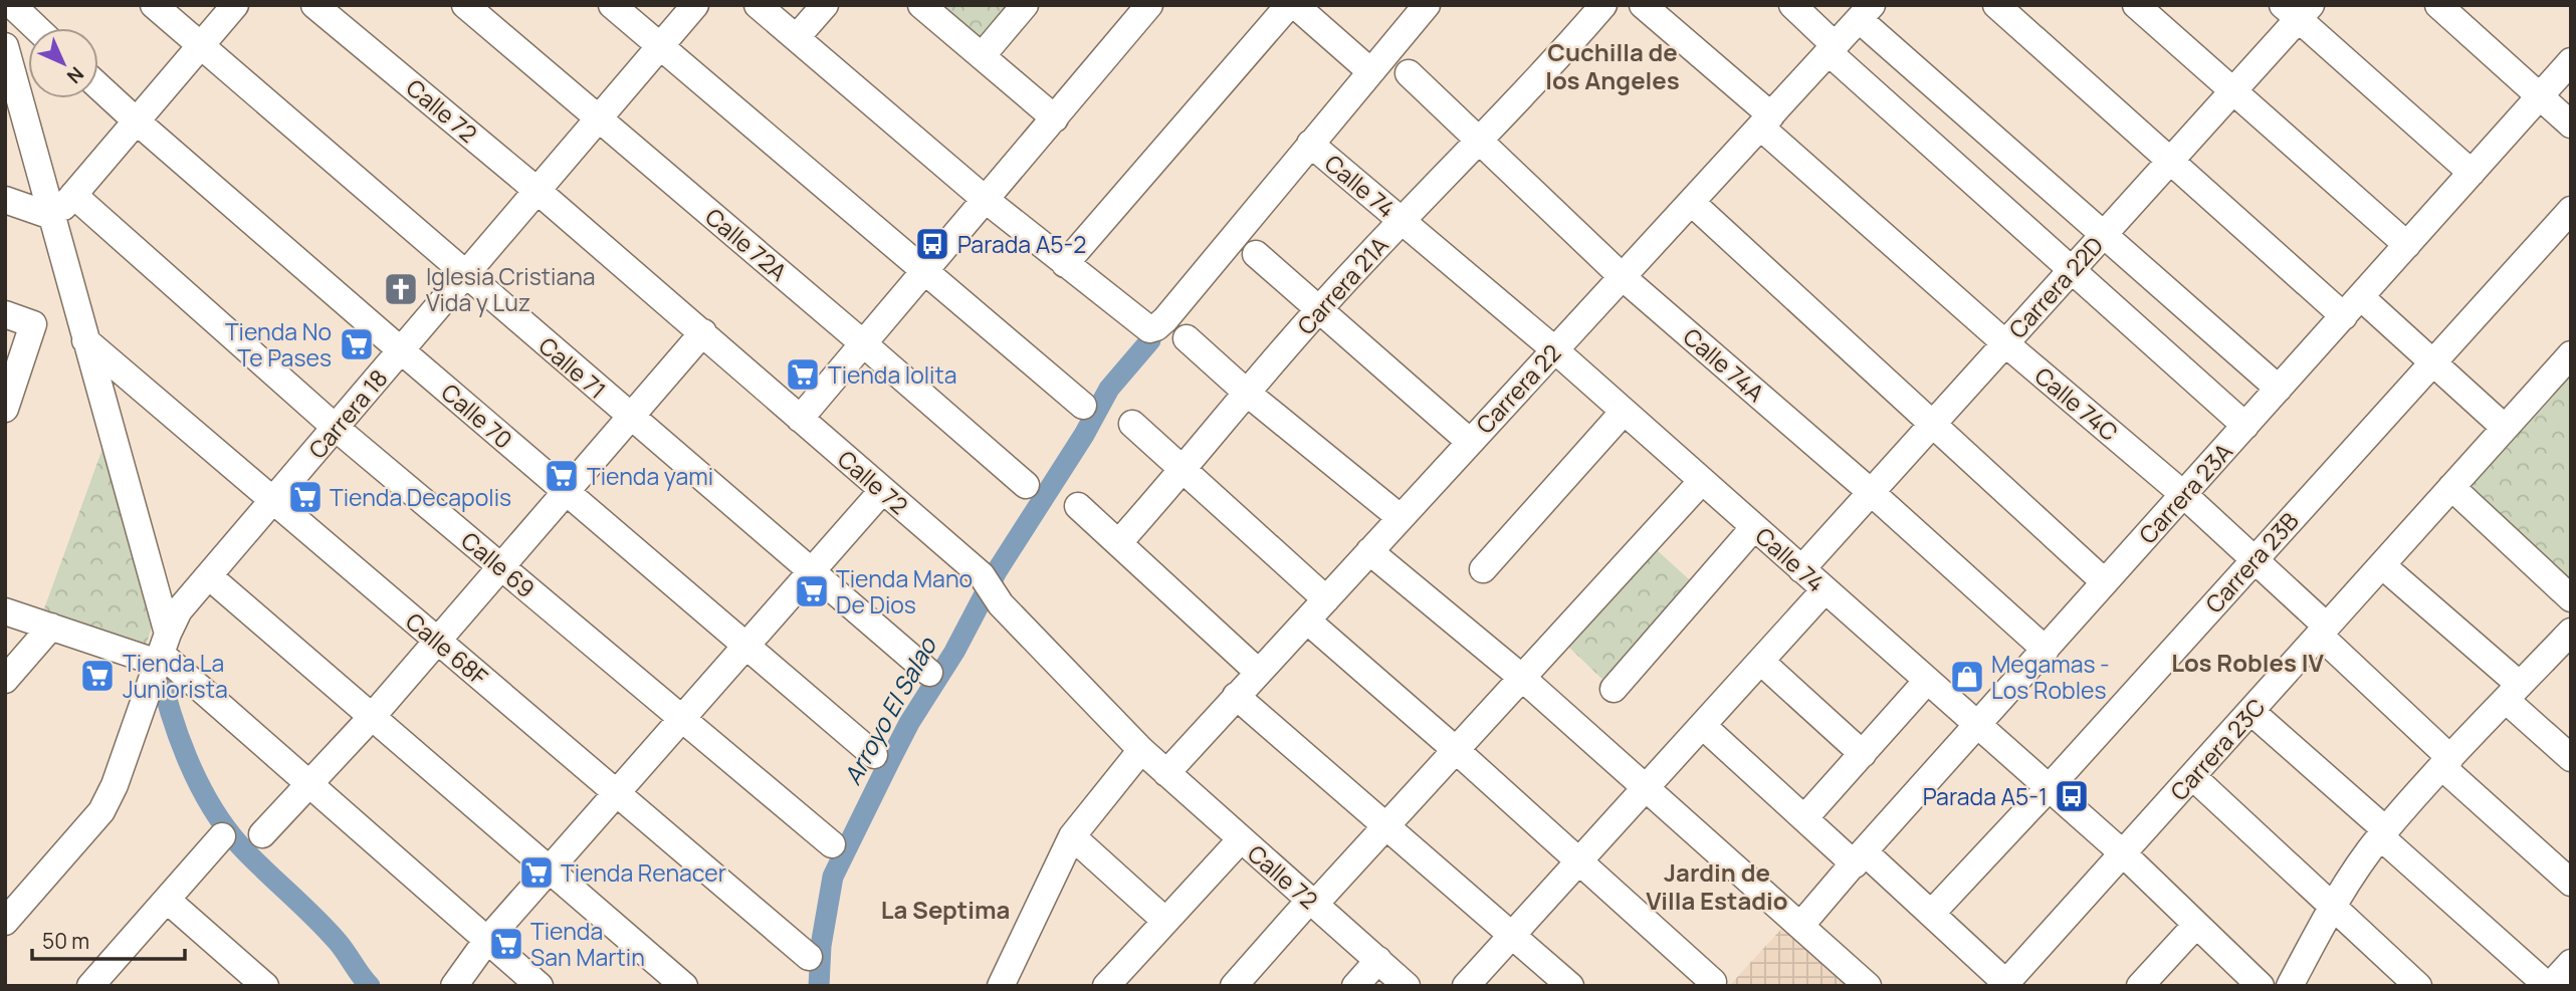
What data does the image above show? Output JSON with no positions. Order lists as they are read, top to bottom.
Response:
{
  "streets": {
    "street": [
      "Calle 72",
      "Calle 74",
      "Calle 72A",
      "Carrera 21A",
      "Carrera 22D",
      "Calle 74A",
      "Calle 71",
      "Carrera 22",
      "Calle 74C",
      "Carrera 18",
      "Calle 70",
      "Carrera 23A",
      "Carrera 23B",
      "Calle 69",
      "Calle 68F",
      "Carrera 23C"
    ]
  },
  "crossings": [
    ["Calle 72", "Carrera 22"],
    ["Calle 72", "Carrera 18"],
    ["Calle 74", "Carrera 21A"],
    ["Calle 74", "Carrera 22D"],
    ["Calle 74", "Carrera 22"],
    ["Calle 74", "Carrera 23A"],
    ["Calle 74", "Carrera 23B"],
    ["Calle 74", "Carrera 23C"],
    ["Calle 72A", "Carrera 18"],
    ["Carrera 21A", "Calle 74A"],
    ["Carrera 22D", "Calle 74A"],
    ["Carrera 22D", "Calle 74C"],
    ["Calle 74A", "Carrera 22"],
    ["Calle 74A", "Carrera 23A"],
    ["Calle 71", "Carrera 18"],
    ["Carrera 22", "Calle 74C"],
    ["Calle 74C", "Carrera 23A"],
    ["Calle 74C", "Carrera 23B"],
    ["Calle 74C", "Carrera 23C"],
    ["Carrera 18", "Calle 70"],
    ["Carrera 18", "Calle 69"],
    ["Carrera 18", "Calle 68F"]
  ],
  "districts": [
    "Cuchilla de los Angeles",
    "Los Robles IV",
    "Jardin de Villa Estadio",
    "La Septima"
  ],
  "water": ["Arroyo El Salao"],
  "places": {
    "bus stop": ["Parada A5-2", "Parada A5-1"],
    "church": ["Iglesia Cristiana Vida y Luz"],
    "supermarket": [
      "Tienda No Te Pases",
      "Tienda lolita",
      "Tienda yami",
      "Tienda Decapolis",
      "Tienda Mano De Dios",
      "Tienda La Juniorista",
      "Tienda Renacer",
      "Tienda San Martin"
    ],
    "shop": ["Megamas - Los Robles"]
  },
  "scale_bar": "50 m",
  "north": "bottom right"
}
